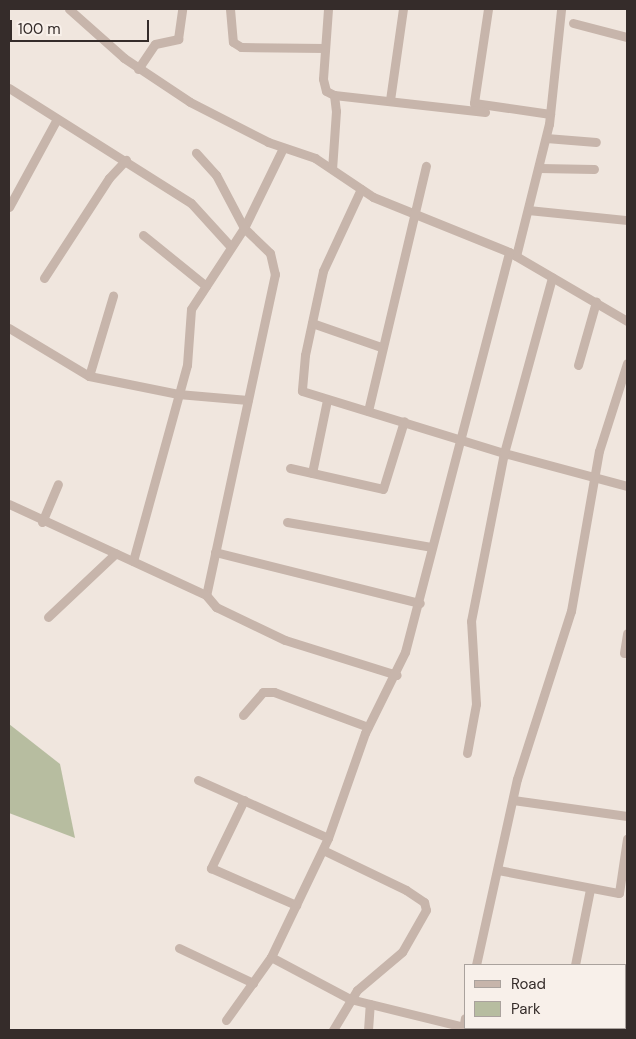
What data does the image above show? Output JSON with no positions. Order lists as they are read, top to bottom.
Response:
{
  "legend": ["Road", "Park"],
  "scale_bar": "100 m"
}
